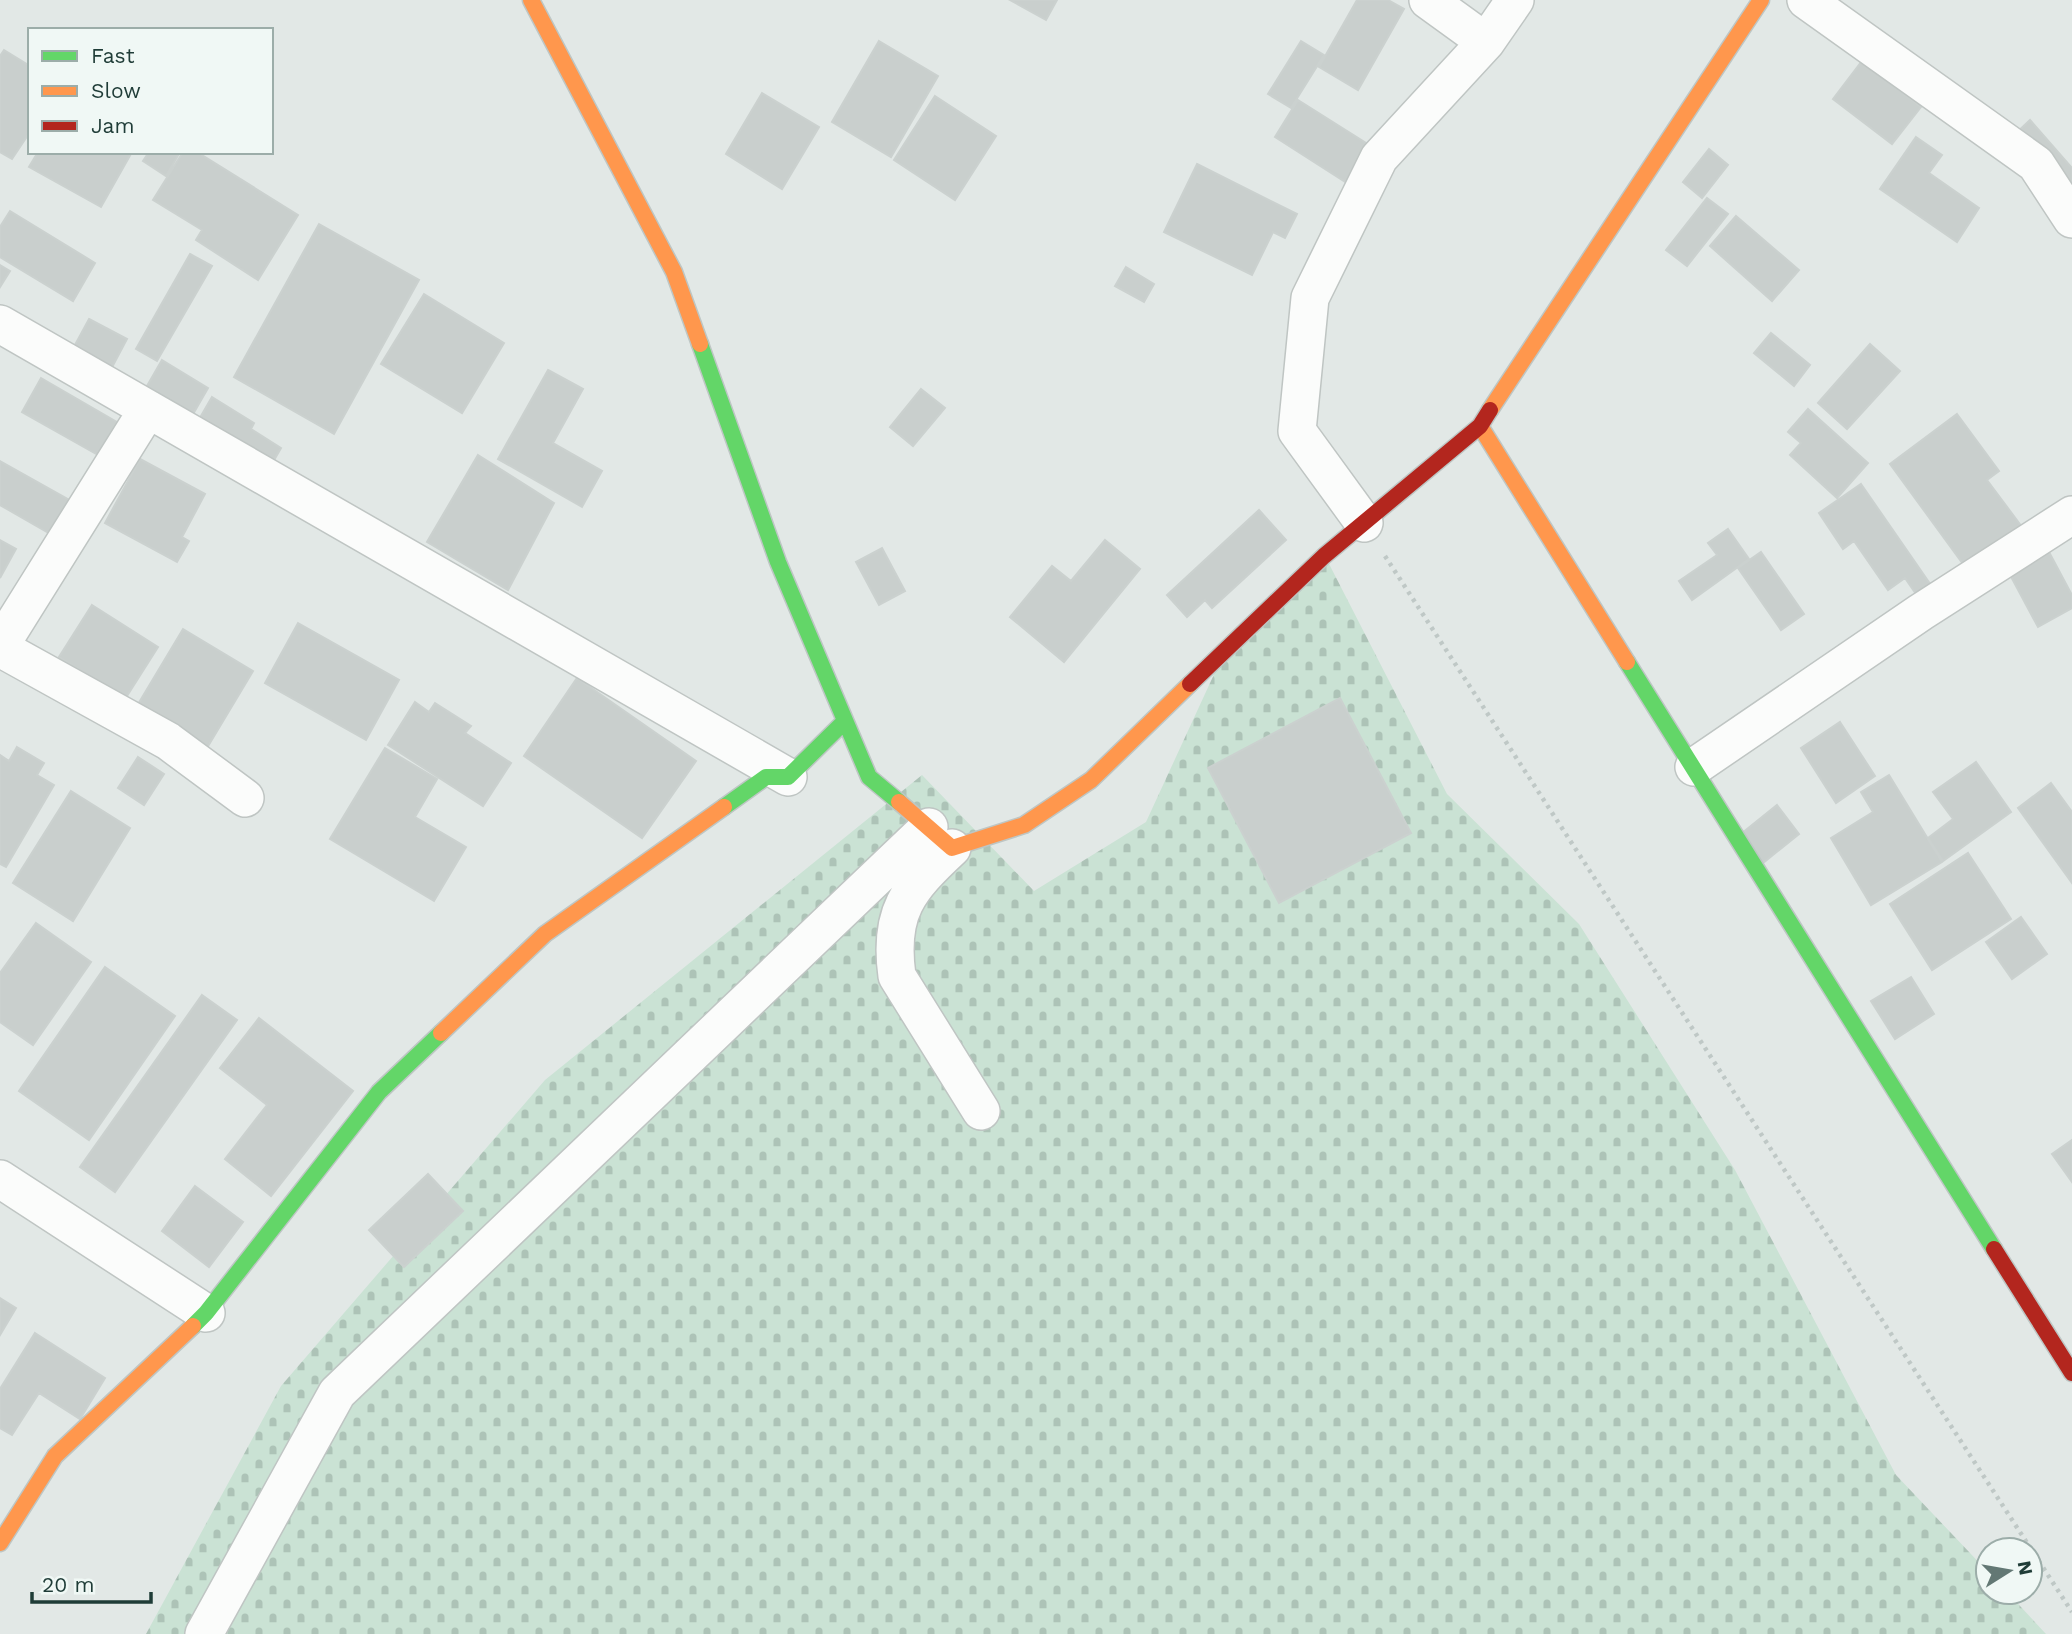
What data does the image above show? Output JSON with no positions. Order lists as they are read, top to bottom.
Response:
{
  "legend": ["Fast", "Slow", "Jam"],
  "scale_bar": "20 m",
  "north": "right"
}
